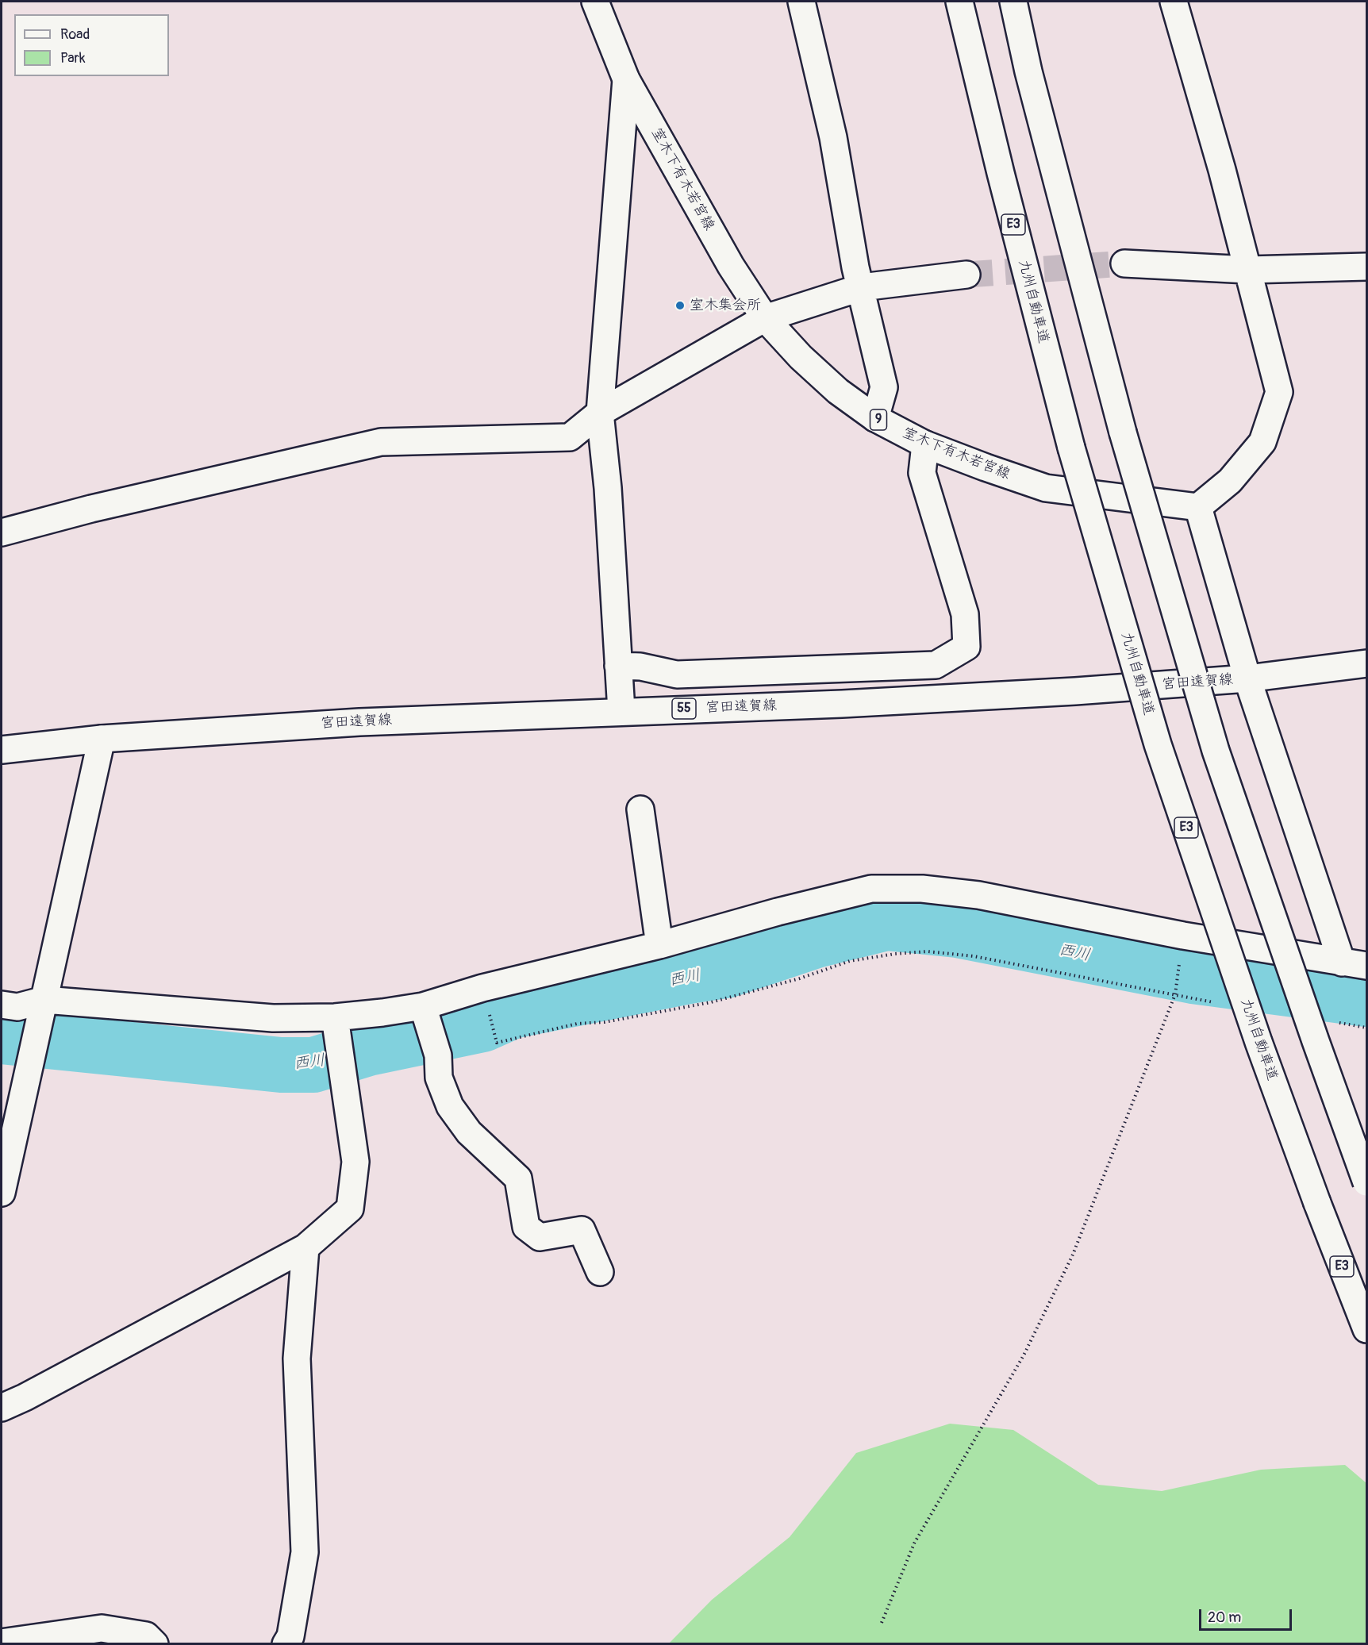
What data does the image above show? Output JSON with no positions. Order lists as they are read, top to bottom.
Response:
{
  "streets": {
    "main road": [
      "室木下有木若宮線",
      "E3",
      "九州自動車道",
      "9",
      "宮田遠賀線",
      "55"
    ]
  },
  "water": ["西川"],
  "places": ["室木集会所"],
  "legend": ["Road", "Park"],
  "scale_bar": "20 m"
}
